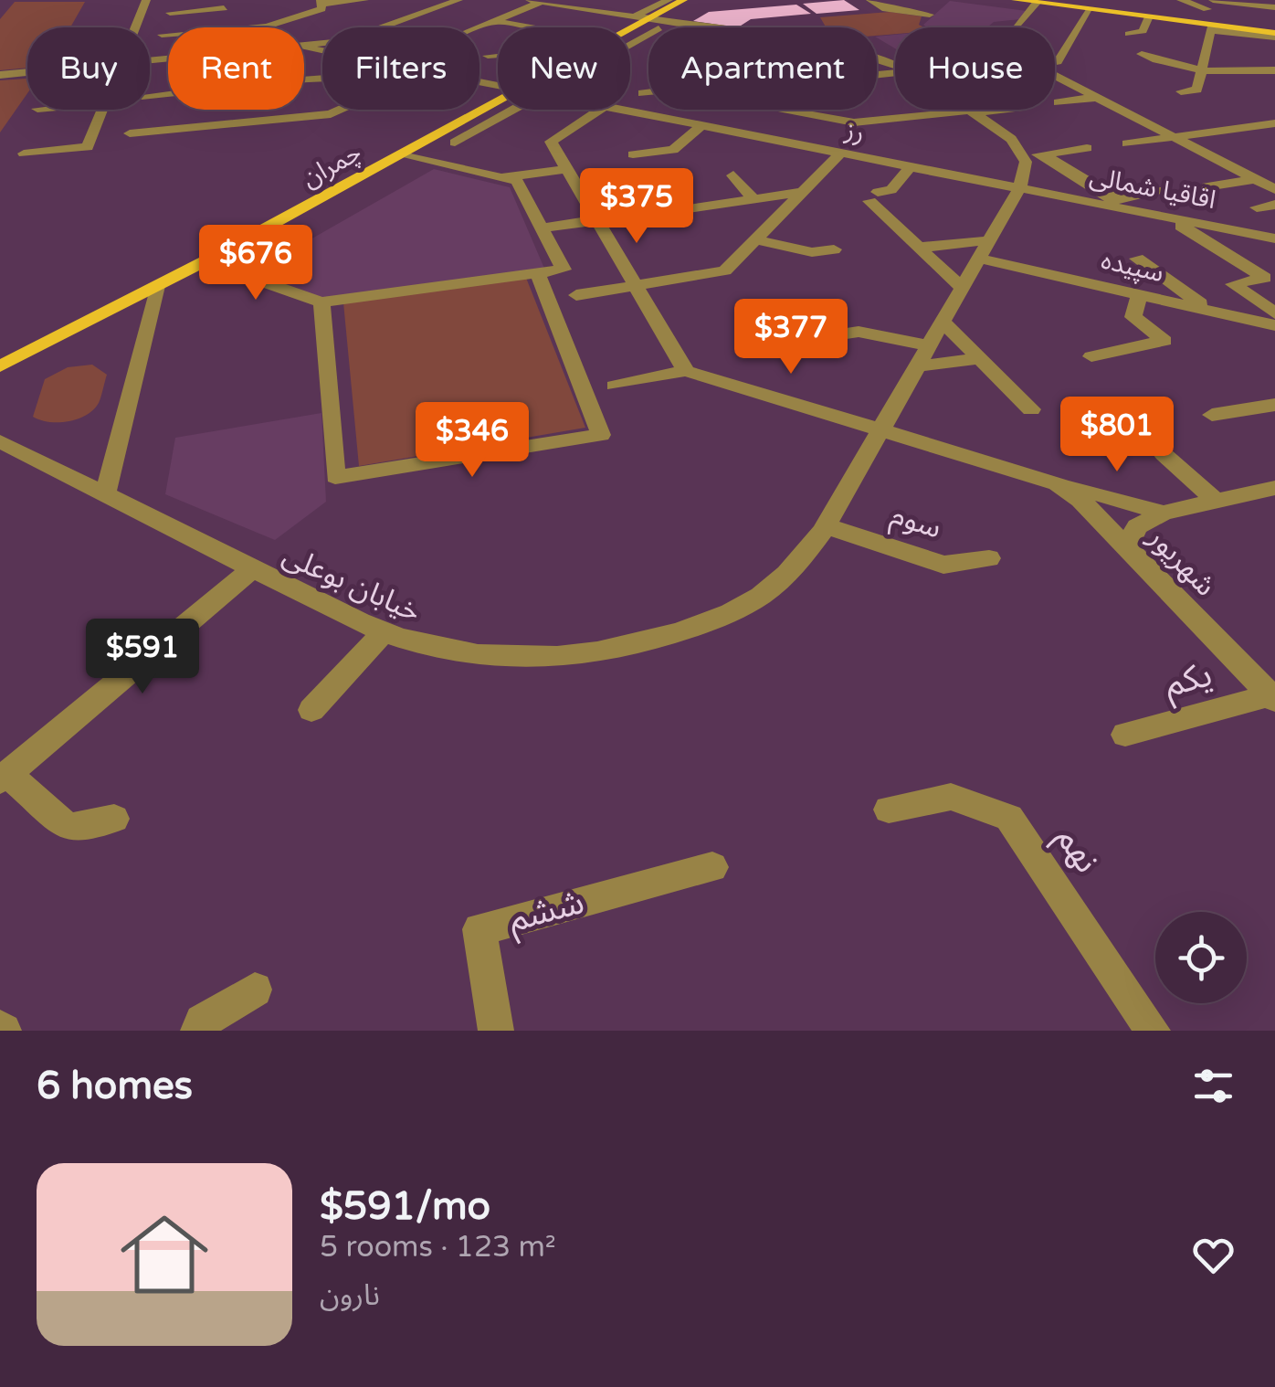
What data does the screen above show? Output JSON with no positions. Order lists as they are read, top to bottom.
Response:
{
  "streets": {
    "main road": ["چمران"],
    "street": [
      "رز",
      "اقاقیا شمالی",
      "سپیده",
      "سوم",
      "شهریور",
      "خیابان بوعلی",
      "یکم",
      "نهم",
      "ششم"
    ]
  },
  "crossings": [
    ["رز", "اقاقیا شمالی"],
    ["رز", "خیابان بوعلی"],
    ["اقاقیا شمالی", "خیابان بوعلی"],
    ["سپیده", "خیابان بوعلی"],
    ["سوم", "خیابان بوعلی"],
    ["شهریور", "خیابان بوعلی"],
    ["شهریور", "یکم"]
  ],
  "page": {
    "chip": [
      "Buy",
      "Rent",
      "Filters",
      "New",
      "Apartment",
      "House"
    ],
    "price": [
      "$375",
      "$676",
      "$377",
      "$801",
      "$346",
      "$591"
    ],
    "heading": "6 homes",
    "list": [
      {
        "name": "$591/mo",
        "note": "5 rooms · 123 m² · نارون"
      }
    ]
  }
}
